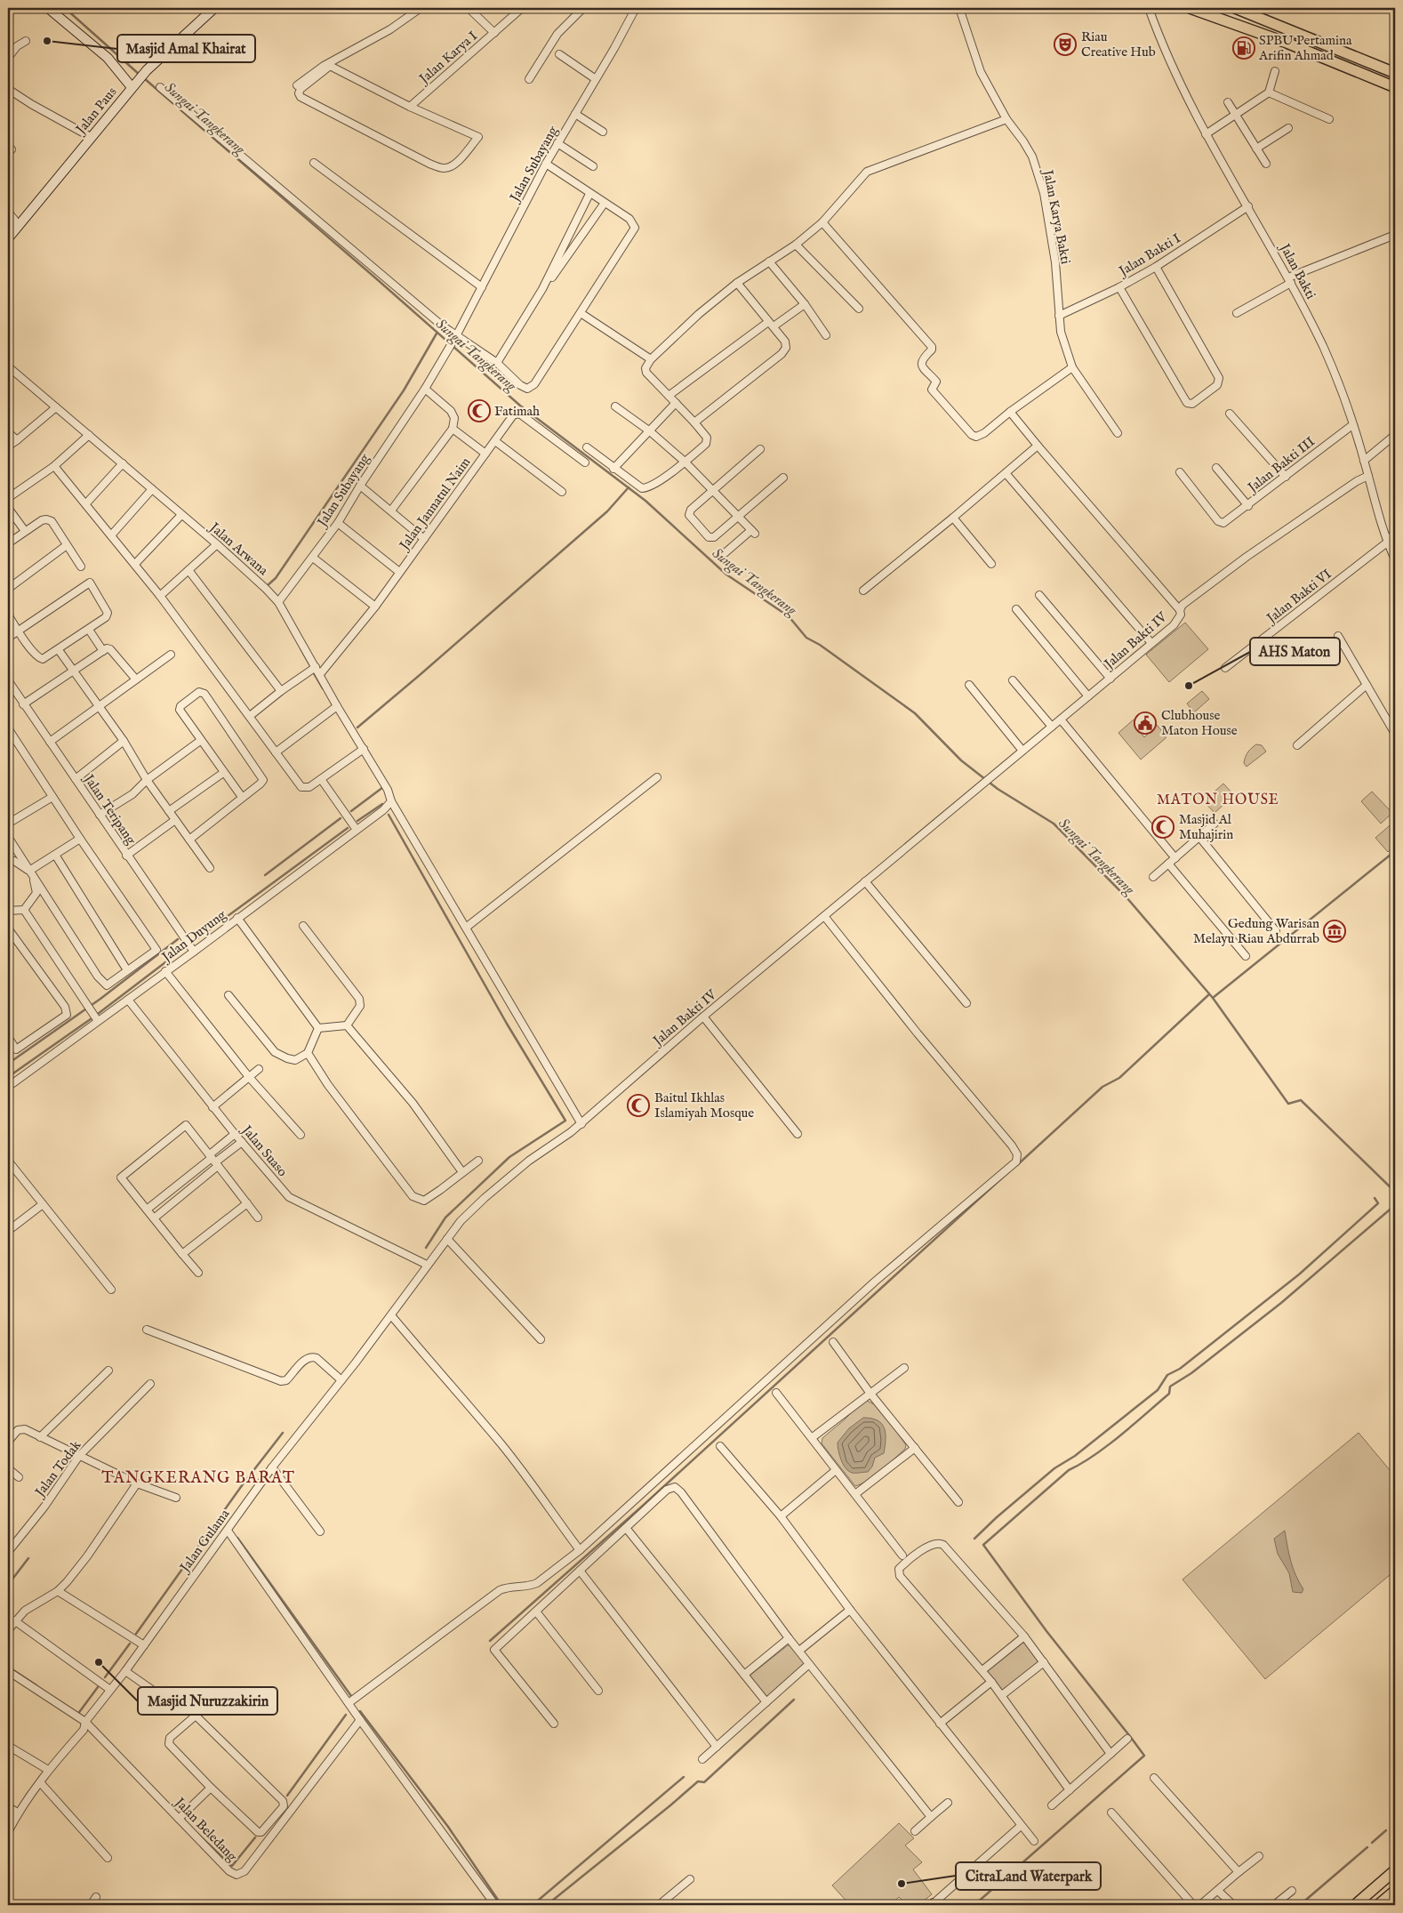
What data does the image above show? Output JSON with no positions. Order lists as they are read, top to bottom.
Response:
{
  "streets": {
    "main road": ["Jalan Paus"],
    "street": [
      "Jalan Karya I",
      "Jalan Subayang",
      "Jalan Karya Bakti",
      "Jalan Bakti I",
      "Jalan Bakti",
      "Jalan Bakti III",
      "Jalan Jannatul Naim",
      "Jalan Arwana",
      "Jalan Bakti VI",
      "Jalan Bakti IV",
      "Jalan Teripang",
      "Jalan Duyung",
      "Jalan Suaso",
      "Jalan Todak",
      "Jalan Gulama",
      "Jalan Beledang"
    ]
  },
  "crossings": [
    ["Jalan Subayang", "Jalan Arwana"],
    ["Jalan Karya Bakti", "Jalan Bakti I"],
    ["Jalan Bakti I", "Jalan Bakti"],
    ["Jalan Bakti", "Jalan Bakti III"],
    ["Jalan Bakti", "Jalan Bakti VI"],
    ["Jalan Bakti", "Jalan Bakti IV"],
    ["Jalan Jannatul Naim", "Jalan Arwana"],
    ["Jalan Arwana", "Jalan Bakti IV"],
    ["Jalan Arwana", "Jalan Duyung"],
    ["Jalan Bakti IV", "Jalan Suaso"],
    ["Jalan Bakti IV", "Jalan Gulama"],
    ["Jalan Teripang", "Jalan Duyung"],
    ["Jalan Duyung", "Jalan Suaso"],
    ["Jalan Suaso", "Jalan Gulama"],
    ["Jalan Gulama", "Jalan Beledang"]
  ],
  "districts": ["MATON HOUSE", "TANGKERANG BARAT"],
  "water": ["Sungai Tangkerang"],
  "places": {
    "other": [
      "Masjid Amal Khairat",
      "AHS Maton",
      "Masjid Nuruzzakirin",
      "CitraLand Waterpark"
    ],
    "theatre": ["Riau Creative Hub"],
    "fuel station": ["SPBU Pertamina Arifin Ahmad"],
    "mosque": ["Fatimah", "Masjid Al Muhajirin", "Baitul Ikhlas Islamiyah Mosque"],
    "public building": ["Clubhouse Maton House"],
    "museum": ["Gedung Warisan Melayu Riau Abdurrab"]
  }
}
